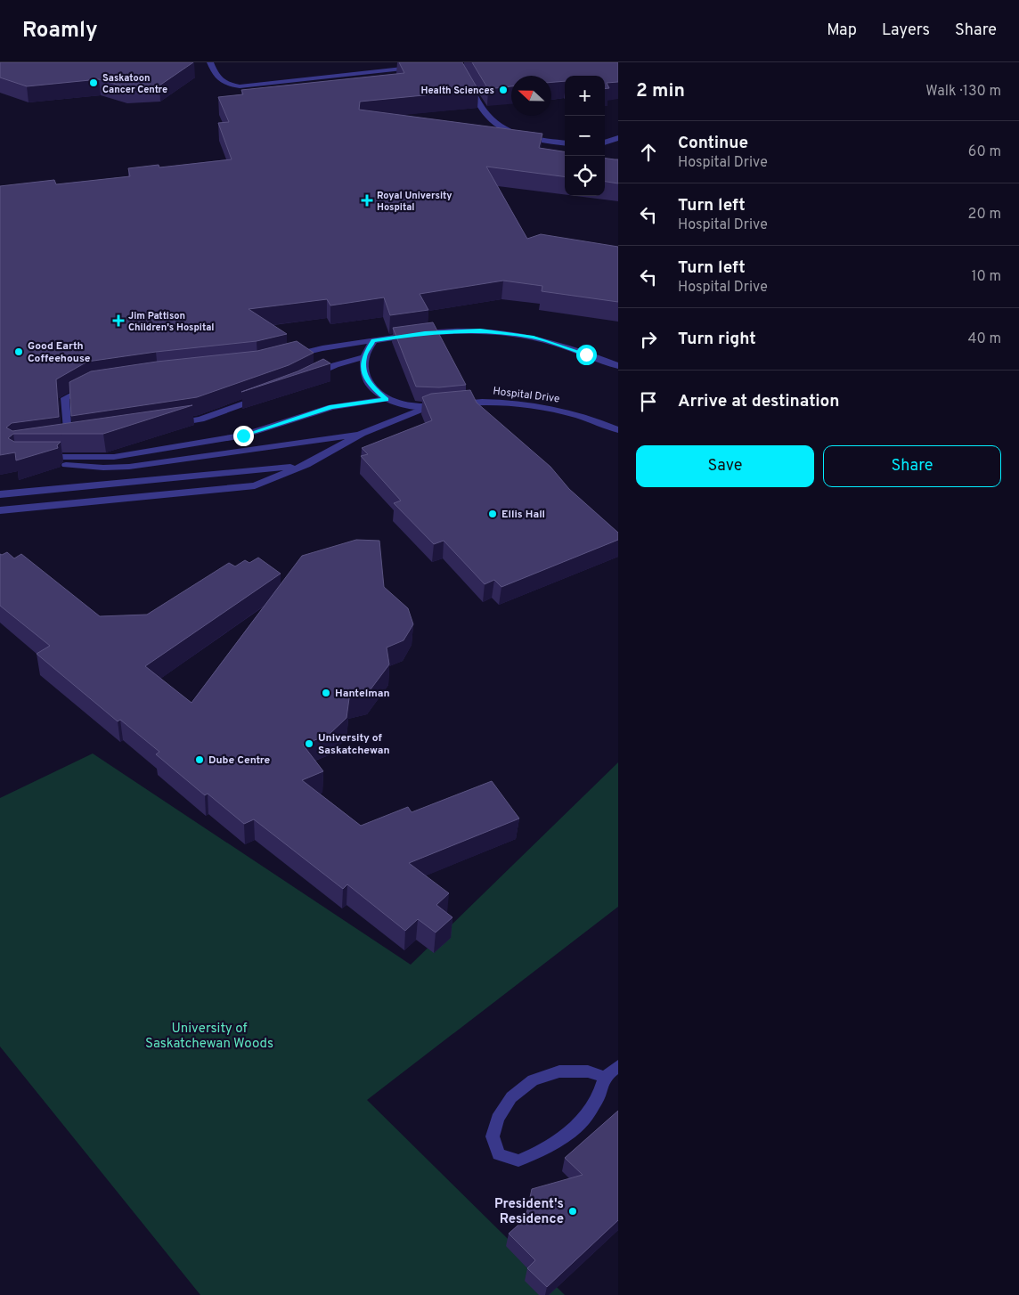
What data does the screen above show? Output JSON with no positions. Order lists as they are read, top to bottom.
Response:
{
  "streets": {
    "street": ["Hospital Drive"]
  },
  "parks": ["University of Saskatchewan Woods"],
  "places": {
    "other": [
      "Saskatoon Cancer Centre",
      "Health Sciences",
      "Good Earth Coffeehouse",
      "Ellis Hall",
      "Hantelman",
      "University of Saskatchewan",
      "Dube Centre",
      "President's Residence"
    ],
    "health": ["Royal University Hospital", "Jim Pattison Children's Hospital"]
  },
  "north": "left",
  "page": {
    "header": "Roamly",
    "nav": ["Map", "Layers", "Share"],
    "heading": ["2 min", "Walk · 130 m"],
    "map_buttons": ["+", "−"],
    "list": [
      ["Continue", "Hospital Drive", "60 m"],
      ["Turn left", "Hospital Drive", "20 m"],
      ["Turn left", "Hospital Drive", "10 m"],
      ["Turn right", "40 m"],
      "Arrive at destination"
    ],
    "buttons": ["Save", "Share"]
  }
}
